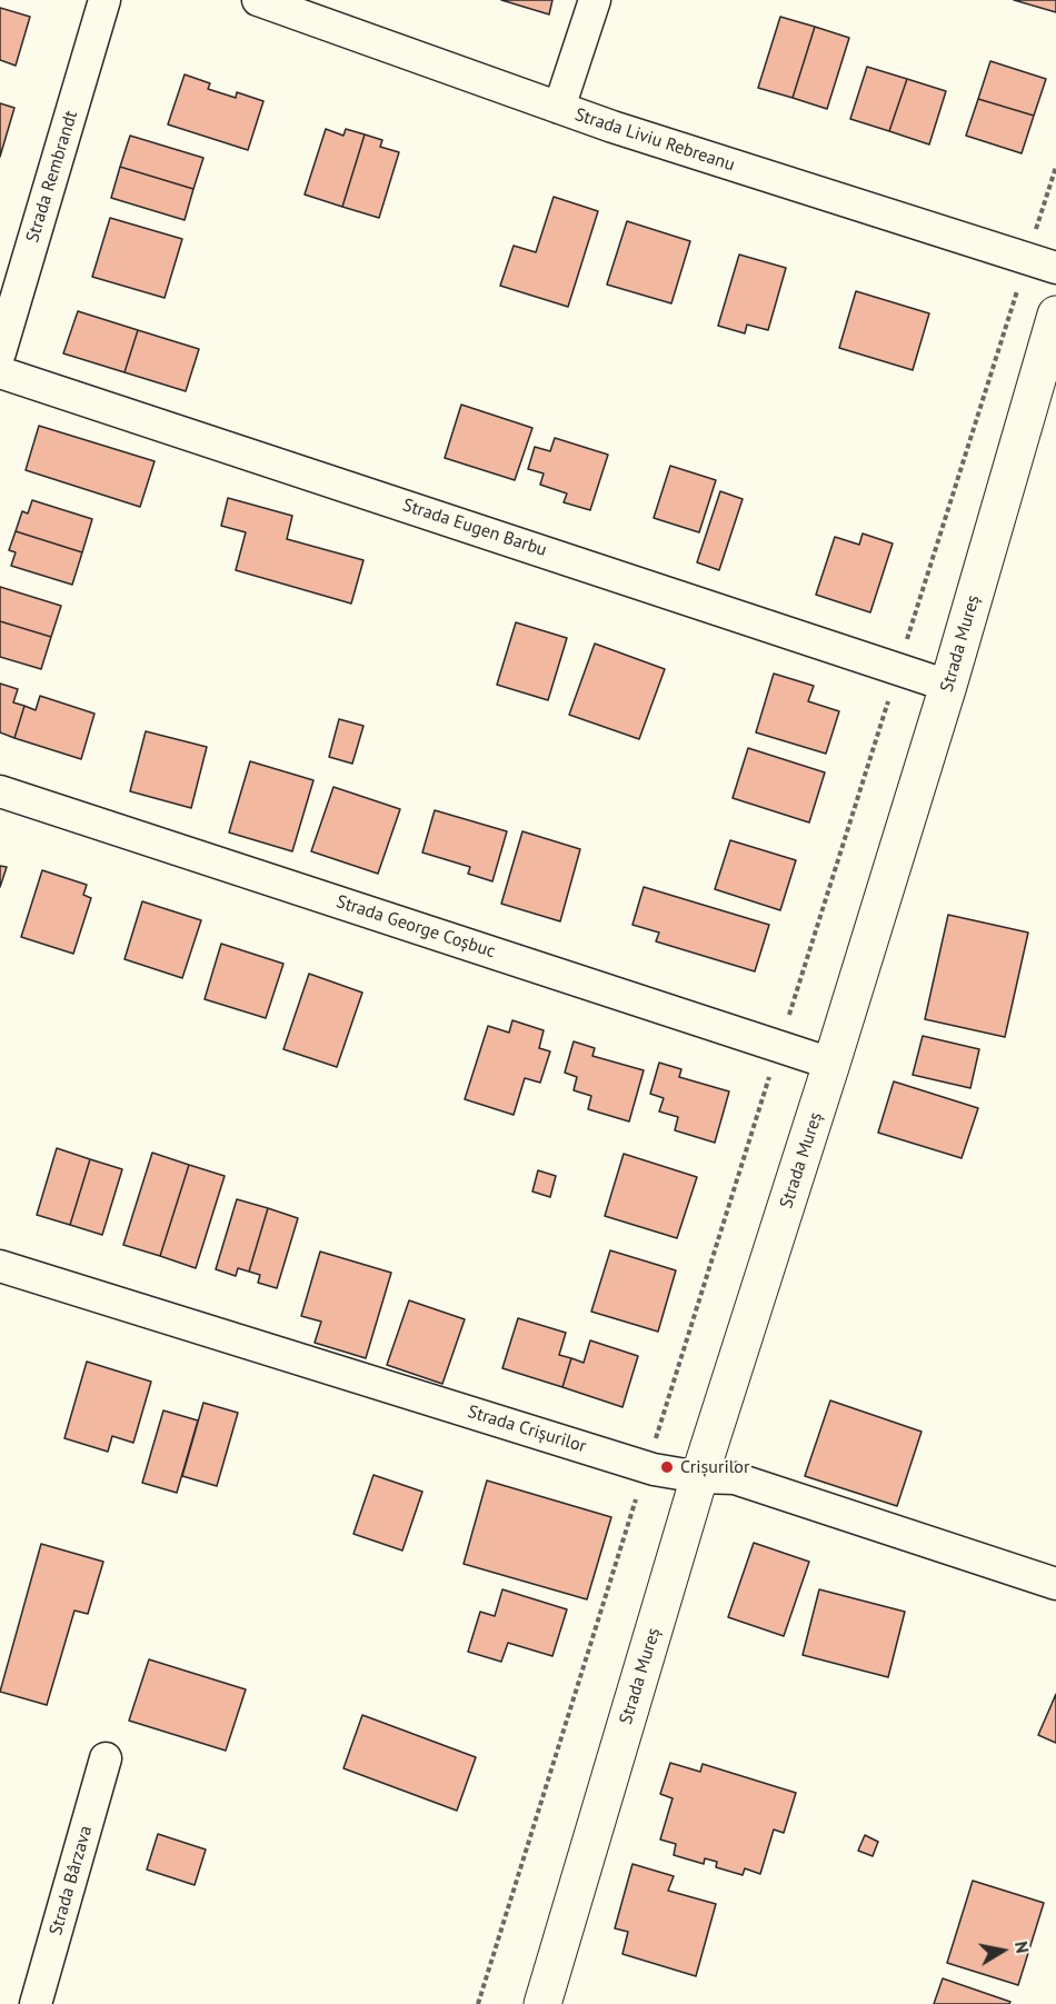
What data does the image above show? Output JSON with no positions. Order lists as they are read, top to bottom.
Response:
{
  "streets": {
    "street": [
      "Strada Liviu Rebreanu",
      "Strada Rembrandt",
      "Strada Eugen Barbu",
      "Strada Mureș",
      "Strada George Coșbuc",
      "Strada Crișurilor",
      "Strada Bârzava"
    ]
  },
  "crossings": [
    ["Strada Eugen Barbu", "Strada Mureș"],
    ["Strada Mureș", "Strada George Coșbuc"],
    ["Strada Mureș", "Strada Crișurilor"]
  ],
  "places": ["Crișurilor"],
  "north": "right"
}
